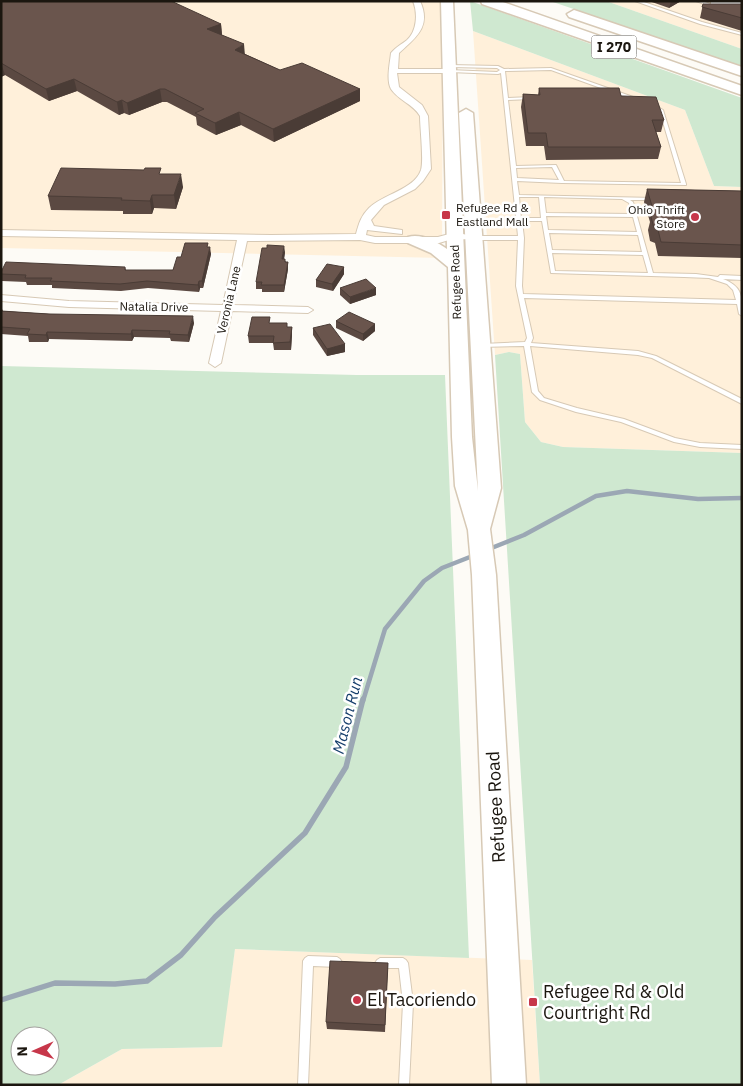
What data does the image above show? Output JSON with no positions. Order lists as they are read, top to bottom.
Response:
{
  "streets": {
    "highway": ["I 270"],
    "main road": ["Refugee Road"],
    "street": ["Veronia Lane", "Natalia Drive"]
  },
  "crossings": [
    ["Veronia Lane", "Natalia Drive"]
  ],
  "water": ["Mason Run"],
  "places": {
    "transit": ["Refugee Rd & Eastland Mall", "Refugee Rd & Old Courtright Rd"],
    "other": ["Ohio Thrift Store", "El Tacoriendo"]
  },
  "north": "left"
}
